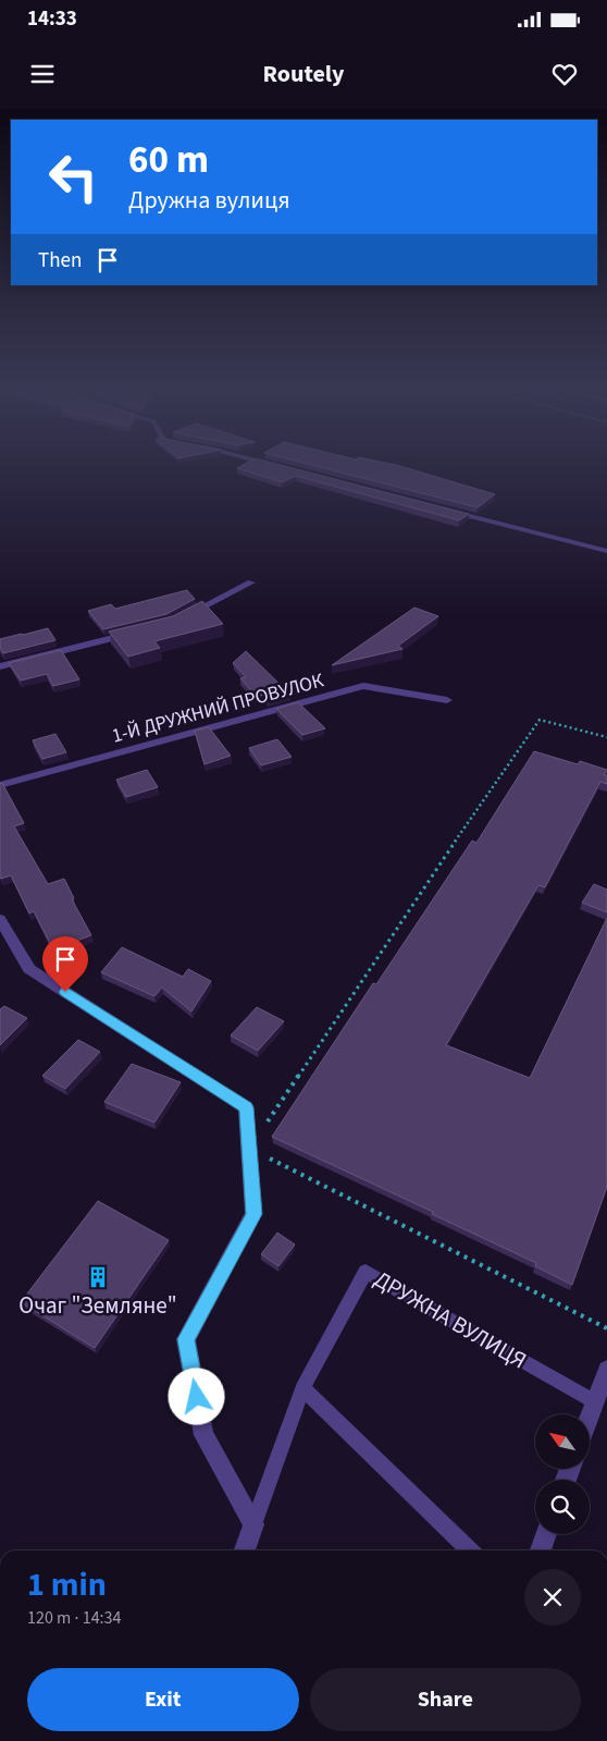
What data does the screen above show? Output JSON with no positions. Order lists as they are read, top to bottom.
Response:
{
  "streets": {
    "street": ["1-Й ДРУЖНИЙ ПРОВУЛОК", "ДРУЖНА ВУЛИЦЯ"]
  },
  "places": {
    "building": ["Очаг \"Земляне\""]
  },
  "north": "top left",
  "page": {
    "status": "14:33",
    "header": "Routely",
    "turn": ["60 m", "Дружна вулиця"],
    "then": "Then",
    "heading": ["1 min", "120 m · 14:34"],
    "buttons": ["Exit", "Share"]
  }
}
